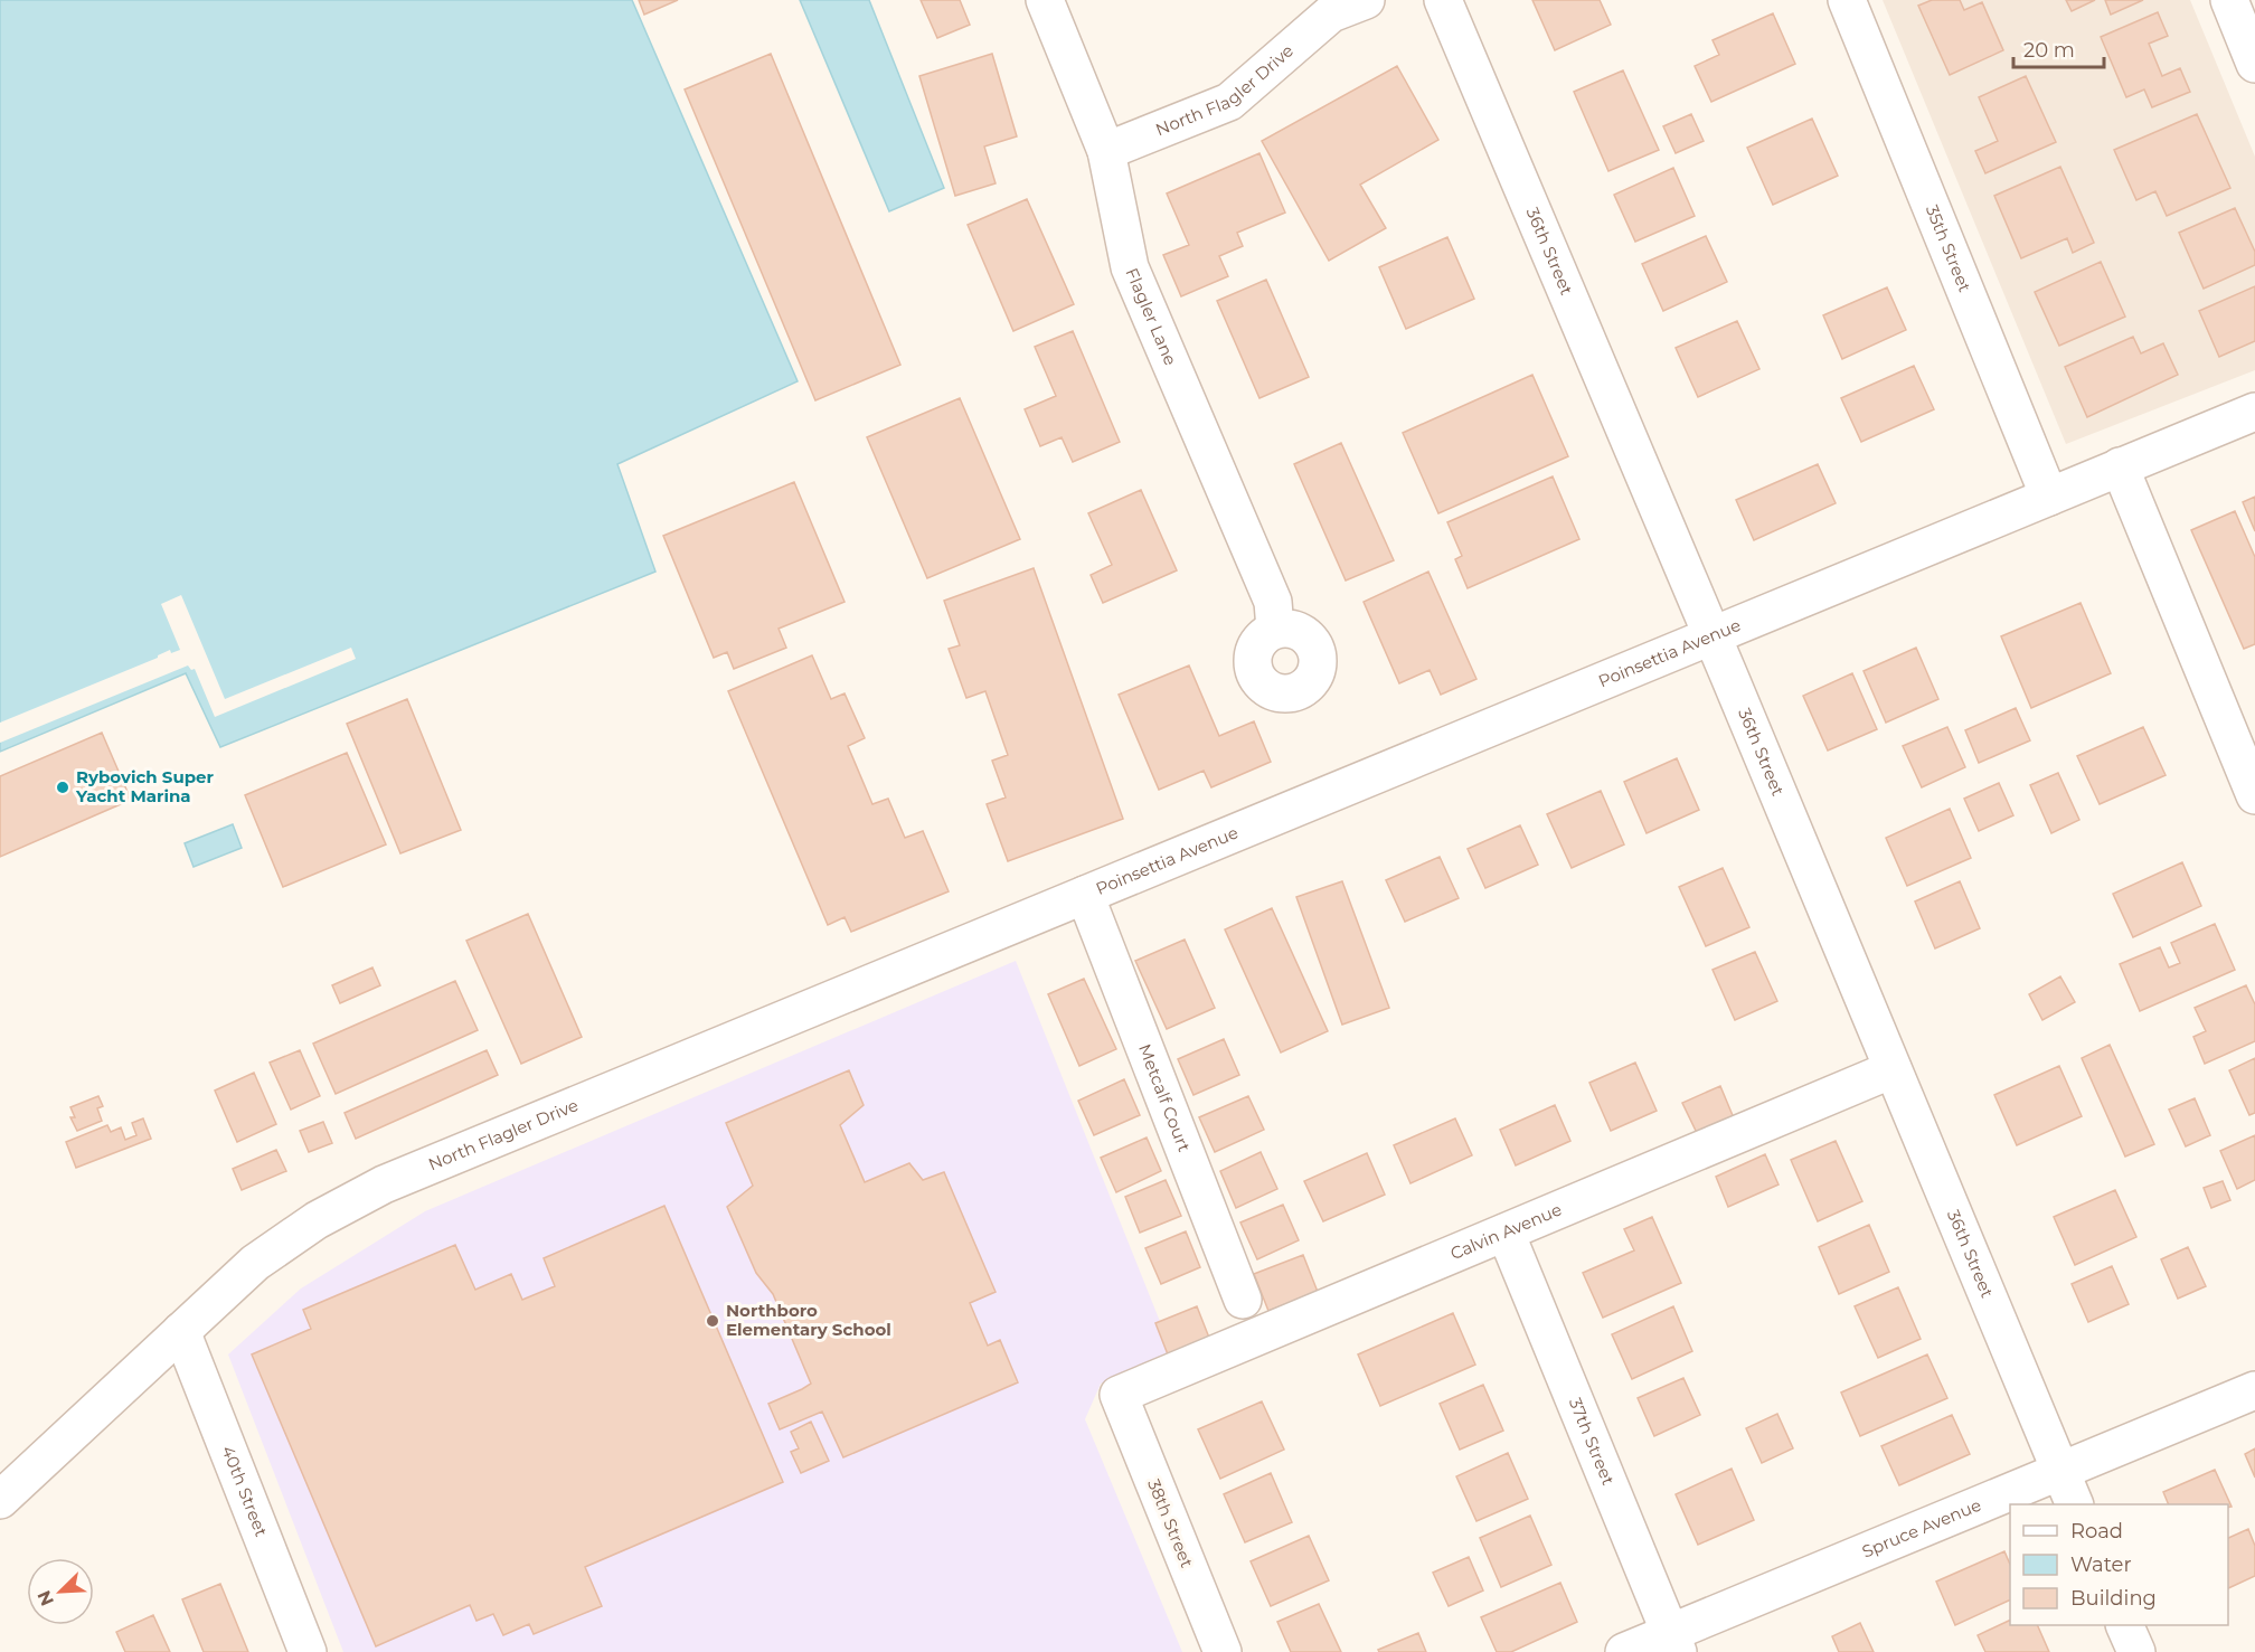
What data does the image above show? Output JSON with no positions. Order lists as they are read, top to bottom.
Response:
{
  "streets": {
    "street": [
      "North Flagler Drive",
      "35th Street",
      "36th Street",
      "Flagler Lane",
      "Poinsettia Avenue",
      "Metcalf Court",
      "Calvin Avenue",
      "37th Street",
      "40th Street",
      "38th Street",
      "Spruce Avenue"
    ]
  },
  "crossings": [
    ["North Flagler Drive", "Flagler Lane"],
    ["North Flagler Drive", "Poinsettia Avenue"],
    ["North Flagler Drive", "Metcalf Court"],
    ["North Flagler Drive", "40th Street"],
    ["35th Street", "Poinsettia Avenue"],
    ["36th Street", "Poinsettia Avenue"],
    ["36th Street", "Calvin Avenue"],
    ["36th Street", "Spruce Avenue"],
    ["Poinsettia Avenue", "Metcalf Court"],
    ["Calvin Avenue", "37th Street"],
    ["Calvin Avenue", "38th Street"],
    ["37th Street", "Spruce Avenue"]
  ],
  "places": ["Rybovich Super Yacht Marina", "Northboro Elementary School"],
  "legend": ["Road", "Water", "Building"],
  "scale_bar": "20 m",
  "north": "bottom left"
}
